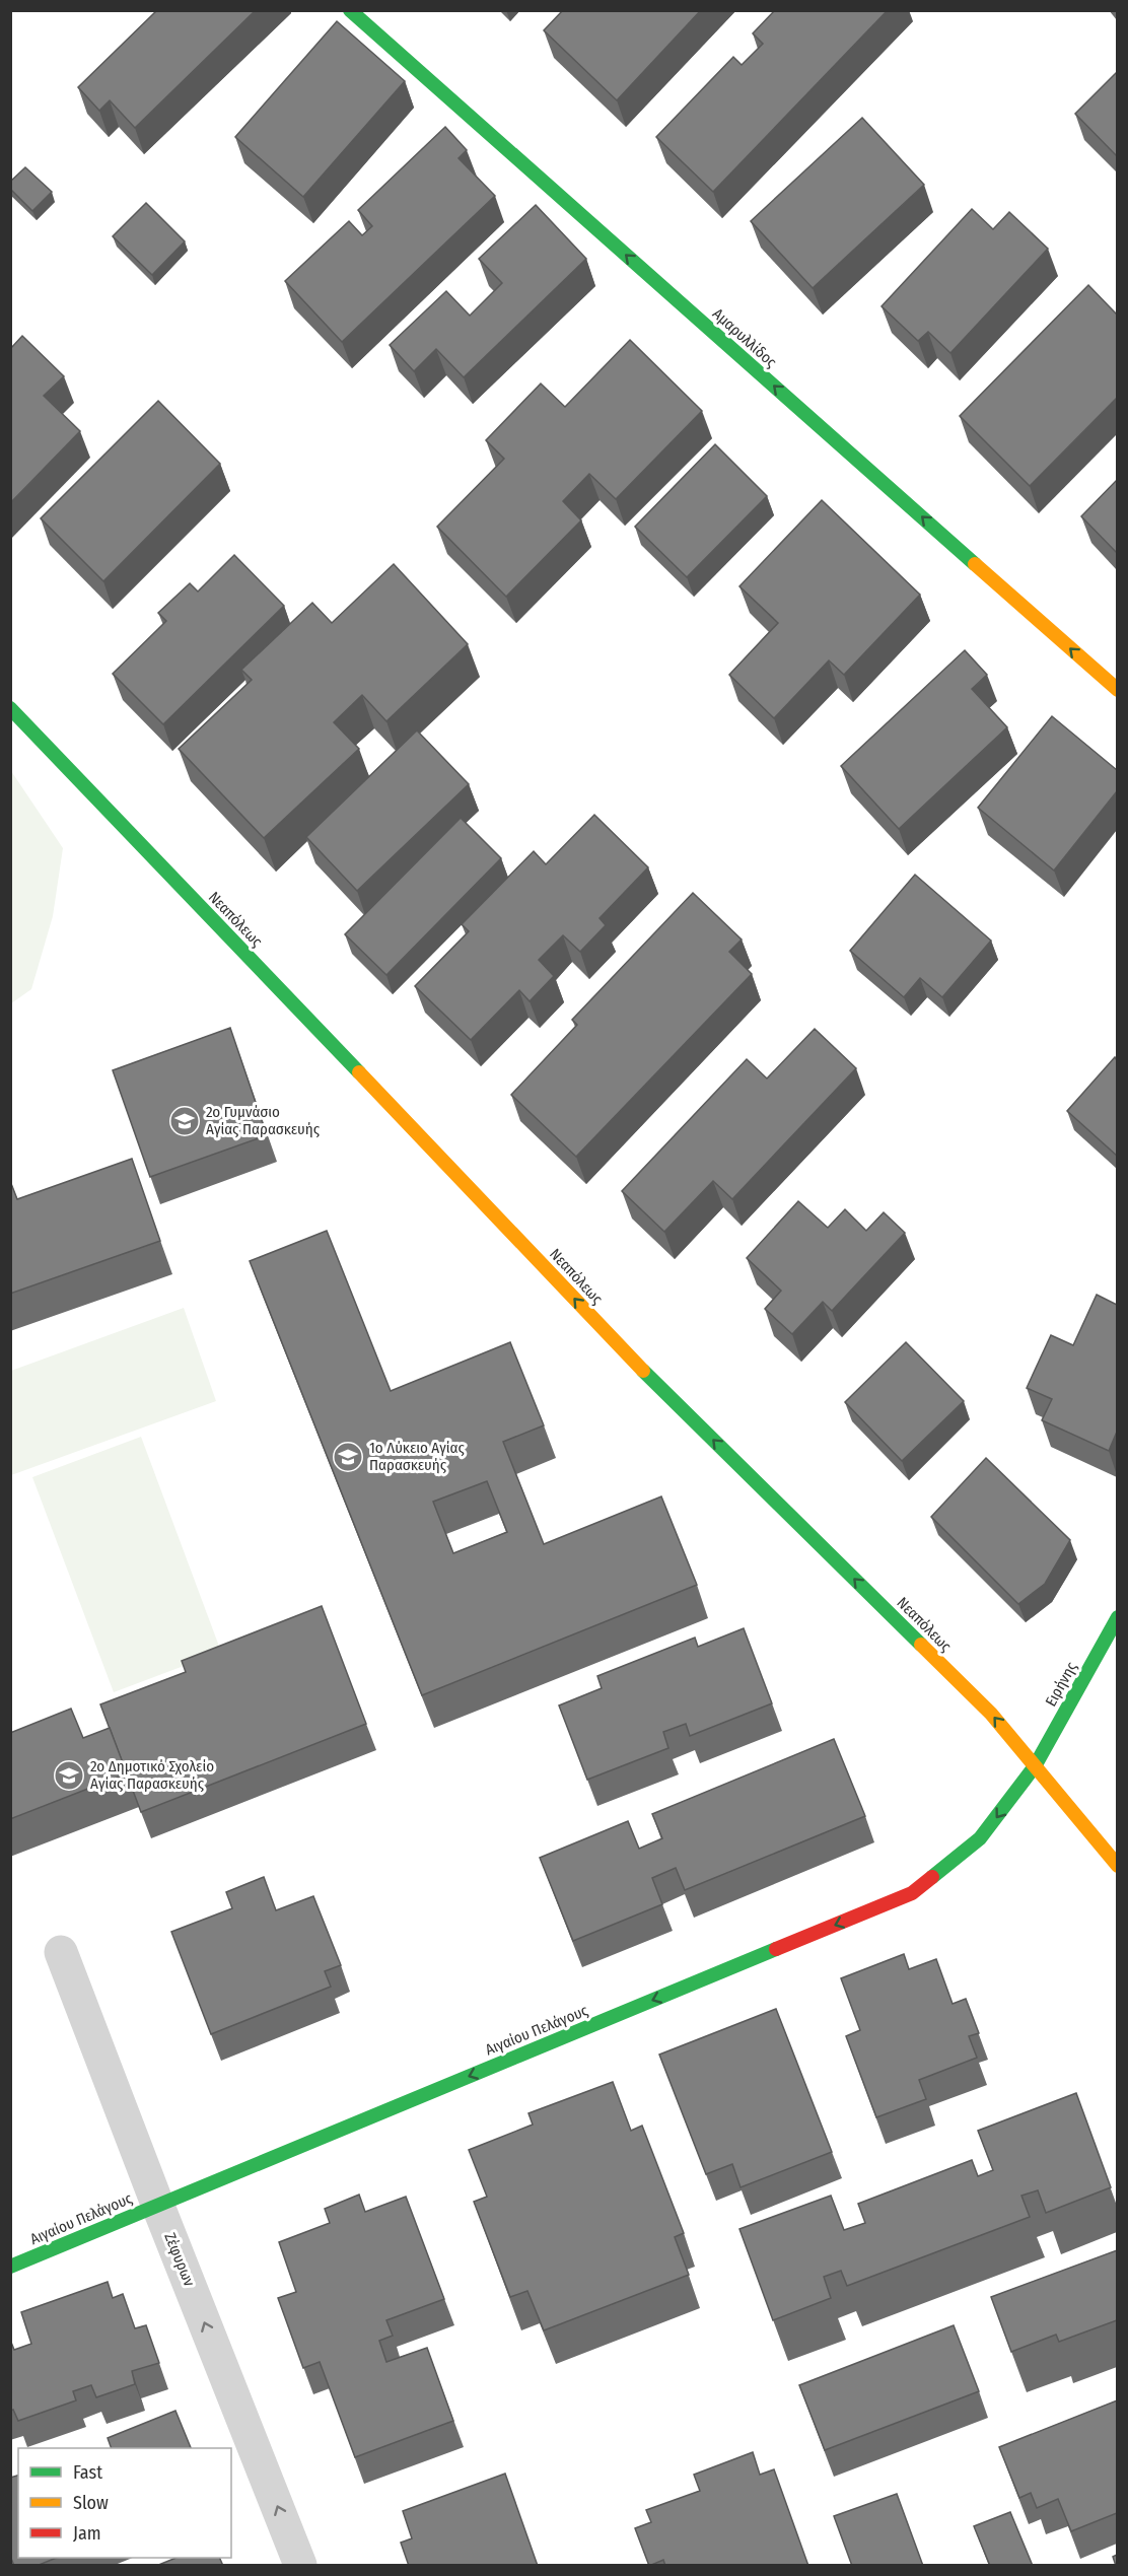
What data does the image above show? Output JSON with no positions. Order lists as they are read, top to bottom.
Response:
{
  "streets": {
    "street": [
      "Αμαρυλλίδος",
      "Νεαπόλεως",
      "Ειρήνης",
      "Αιγαίου Πελάγους",
      "Ζέφυρων"
    ]
  },
  "crossings": [
    ["Νεαπόλεως", "Ειρήνης"],
    ["Νεαπόλεως", "Αιγαίου Πελάγους"],
    ["Ειρήνης", "Αιγαίου Πελάγους"],
    ["Αιγαίου Πελάγους", "Ζέφυρων"]
  ],
  "one_way": [
    "Αμαρυλλίδος",
    "Νεαπόλεως",
    "Αιγαίου Πελάγους",
    "Ζέφυρων"
  ],
  "places": {
    "school or university": ["2ο Γυμνάσιο Αγίας Παρασκευής", "1ο Λύκειο Αγίας Παρασκευής", "2ο Δημοτικό Σχολείο Αγίας Παρασκευής"]
  },
  "legend": ["Fast", "Slow", "Jam"]
}
